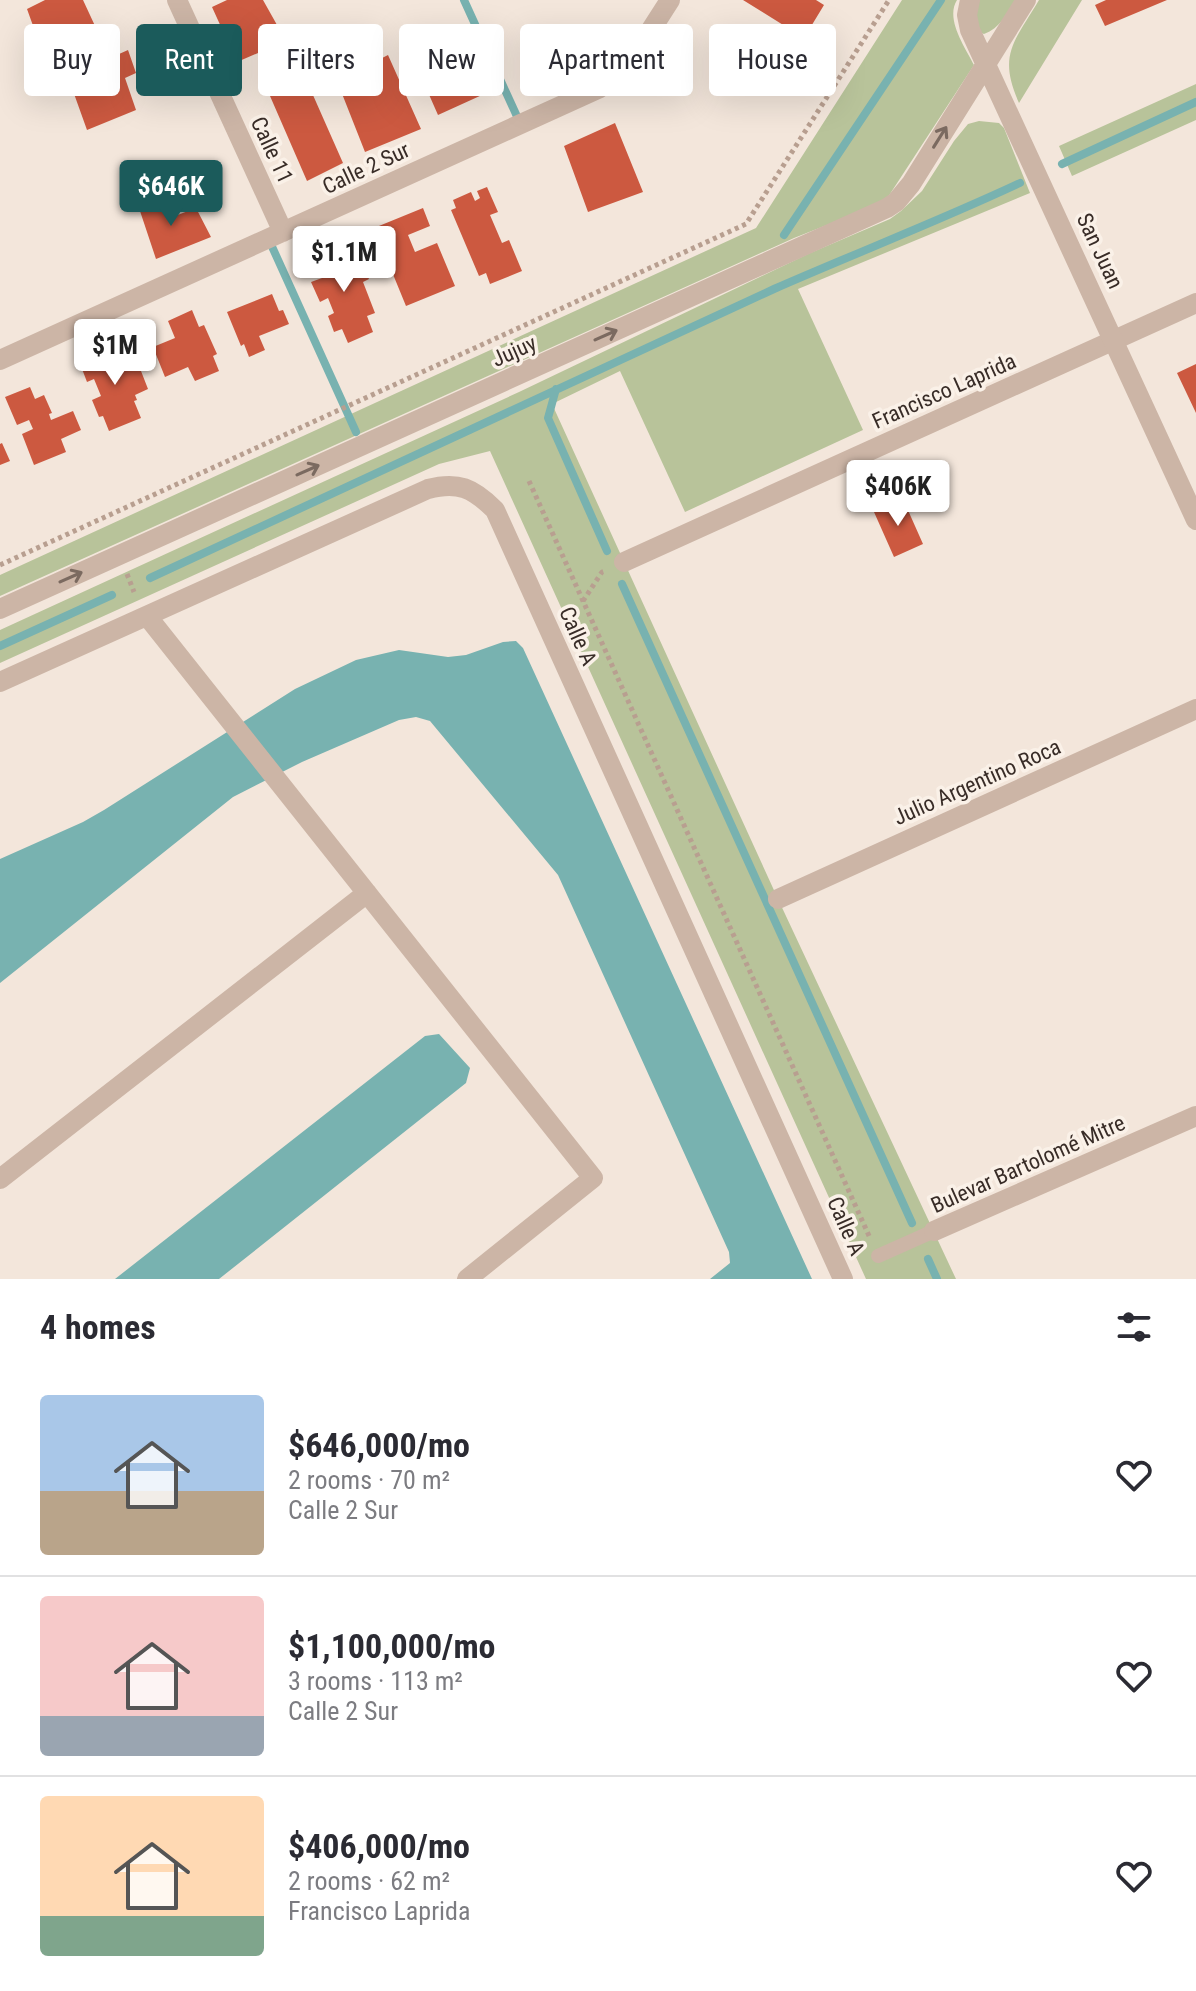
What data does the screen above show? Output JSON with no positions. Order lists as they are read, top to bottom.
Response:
{
  "streets": {
    "street": [
      "Calle 11",
      "Calle 2 Sur",
      "San Juan",
      "Jujuy",
      "Francisco Laprida",
      "Calle A",
      "Julio Argentino Roca",
      "Bulevar Bartolomé Mitre"
    ]
  },
  "crossings": [
    ["Calle 11", "Calle 2 Sur"],
    ["San Juan", "Jujuy"],
    ["San Juan", "Francisco Laprida"]
  ],
  "one_way": ["Jujuy"],
  "page": {
    "chip": [
      "Buy",
      "Rent",
      "Filters",
      "New",
      "Apartment",
      "House"
    ],
    "price": [
      "$646K",
      "$1.1M",
      "$1M",
      "$406K"
    ],
    "heading": "4 homes",
    "list": [
      {
        "name": "$646,000/mo",
        "note": "2 rooms · 70 m² · Calle 2 Sur"
      },
      {
        "name": "$1,100,000/mo",
        "note": "3 rooms · 113 m² · Calle 2 Sur"
      },
      {
        "name": "$406,000/mo",
        "note": "2 rooms · 62 m² · Francisco Laprida"
      }
    ]
  }
}
